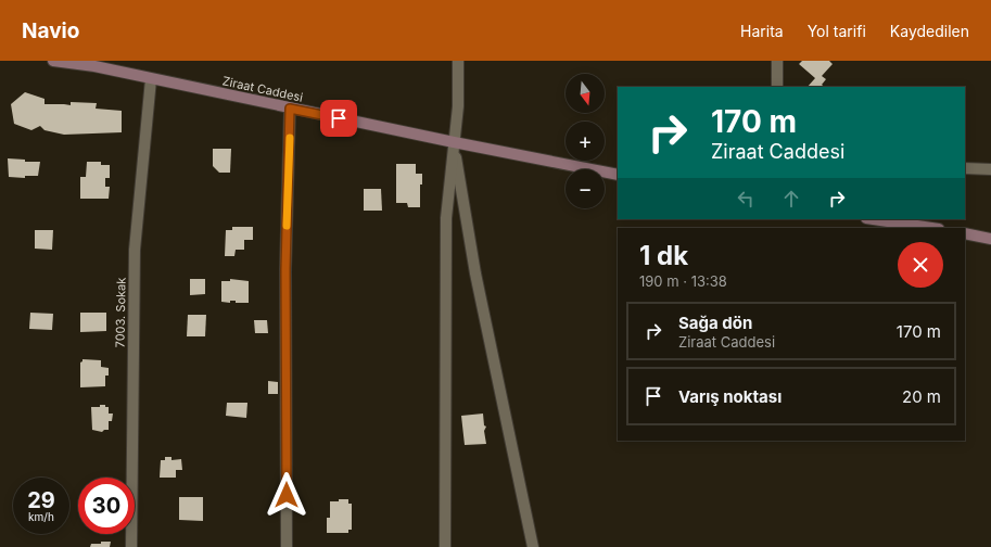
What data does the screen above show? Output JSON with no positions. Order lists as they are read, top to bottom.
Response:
{
  "streets": {
    "street": ["Ziraat Caddesi", "7003. Sokak"]
  },
  "crossings": [
    ["Ziraat Caddesi", "7003. Sokak"]
  ],
  "north": "bottom",
  "page": {
    "header": "Navio",
    "nav": ["Harita", "Yol tarifi", "Kaydedilen"],
    "map_buttons": ["+", "−"],
    "turn": ["170 m", "Ziraat Caddesi"],
    "heading": ["1 dk", "190 m · 13:38"],
    "list": [
      {
        "name": "Sağa dön",
        "note": "Ziraat Caddesi",
        "value": "170 m"
      },
      {
        "name": "Varış noktası",
        "value": "20 m"
      }
    ],
    "speed": "29 km/h",
    "limit": "30"
  }
}
